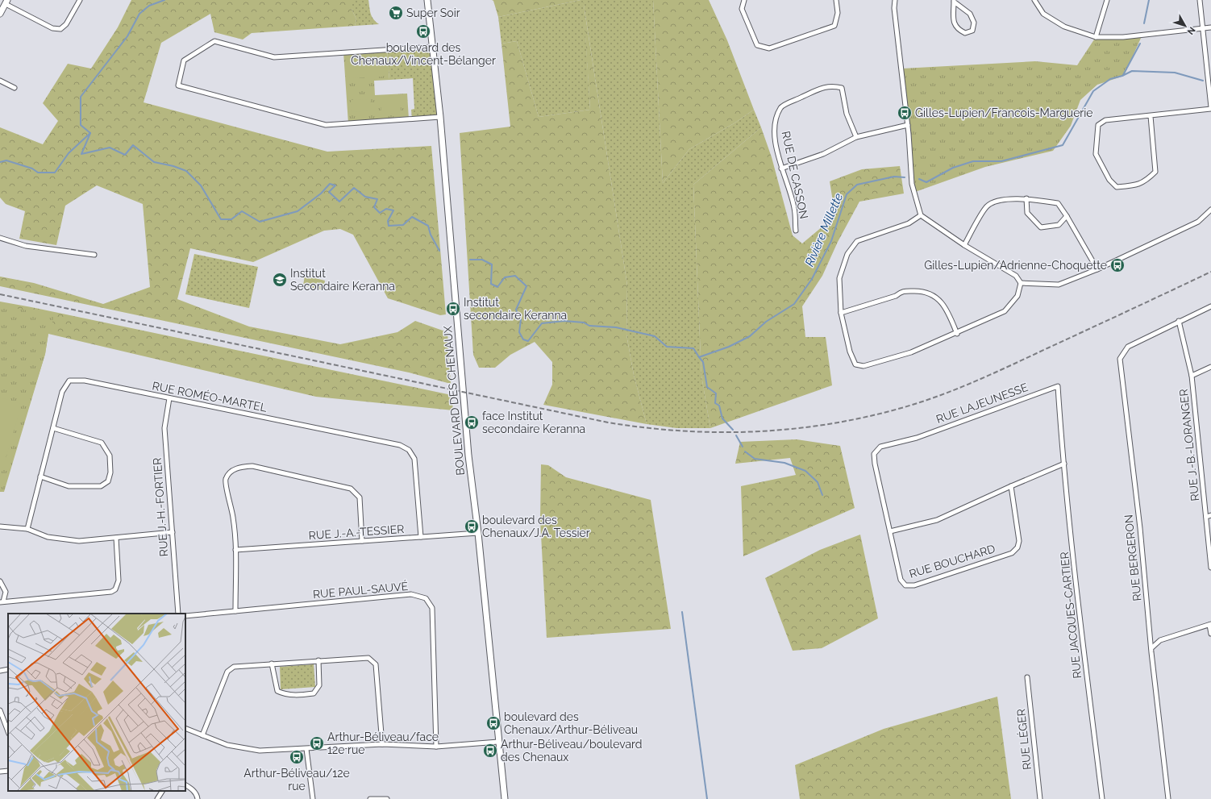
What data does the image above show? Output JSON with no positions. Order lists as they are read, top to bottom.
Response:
{
  "streets": {
    "main road": ["BOULEVARD DES CHENAUX"],
    "street": [
      "RUE DE CASSON",
      "RUE ROMÉO-MARTEL",
      "RUE LAJEUNESSE",
      "RUE J.-B.-LORANGER",
      "RUE J.-H.-FORTIER",
      "RUE J.-A.-TESSIER",
      "RUE BERGERON",
      "RUE BOUCHARD",
      "RUE PAUL-SAUVÉ",
      "RUE JACQUES-CARTIER",
      "RUE LÉGER"
    ]
  },
  "crossings": [
    ["RUE ROMÉO-MARTEL", "RUE J.-H.-FORTIER"],
    ["RUE ROMÉO-MARTEL", "RUE J.-A.-TESSIER"],
    ["BOULEVARD DES CHENAUX", "RUE J.-A.-TESSIER"],
    ["RUE LAJEUNESSE", "RUE BOUCHARD"],
    ["RUE LAJEUNESSE", "RUE JACQUES-CARTIER"],
    ["RUE J.-B.-LORANGER", "RUE BERGERON"]
  ],
  "water": ["Rivière Millette"],
  "places": {
    "supermarket": ["Super Soir"],
    "bus stop": [
      "boulevard des Chenaux/Vincent-Bélanger",
      "Gilles-Lupien/Francois-Marguerie",
      "Gilles-Lupien/Adrienne-Choquette",
      "Institut secondaire Keranna",
      "face Institut secondaire Keranna",
      "boulevard des Chenaux/J.A. Tessier",
      "boulevard des Chenaux/Arthur-Béliveau",
      "Arthur-Béliveau/face 12e rue",
      "Arthur-Béliveau/boulevard des Chenaux",
      "Arthur-Béliveau/12e rue"
    ],
    "school or university": ["Institut Secondaire Keranna"]
  },
  "north": "bottom right"
}
